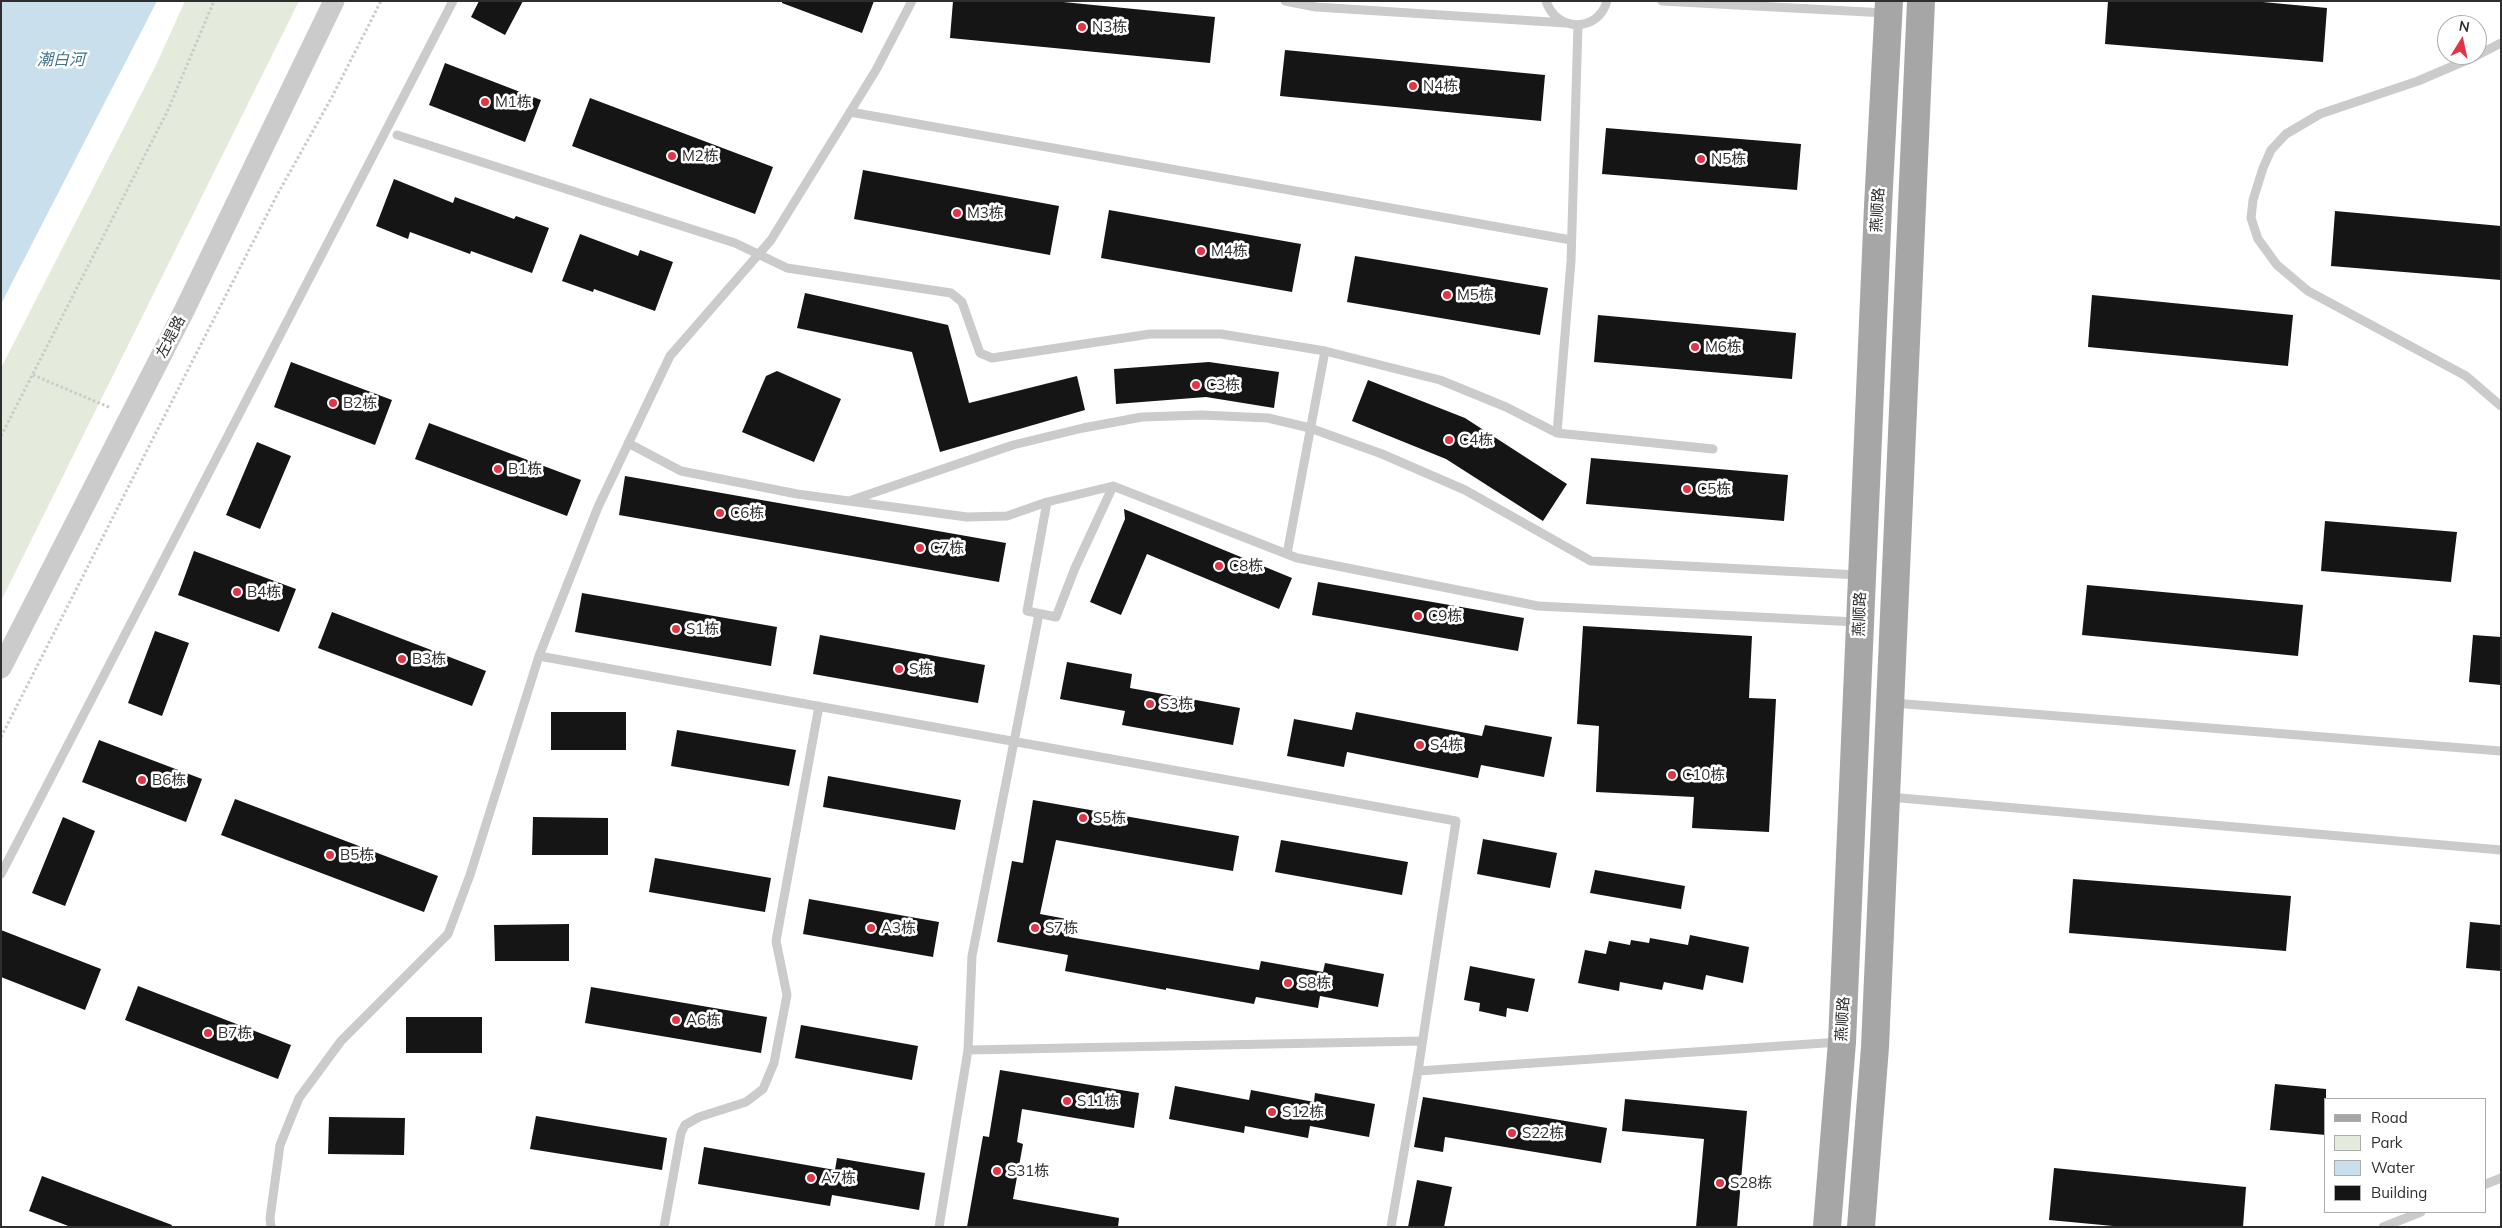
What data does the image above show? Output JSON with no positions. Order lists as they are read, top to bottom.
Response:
{
  "streets": {
    "main road": ["燕顺路"],
    "street": ["左堤路"]
  },
  "water": ["潮白河"],
  "places": [
    "N3栋",
    "N4栋",
    "M1栋",
    "M2栋",
    "N5栋",
    "M3栋",
    "M4栋",
    "M5栋",
    "M6栋",
    "C3栋",
    "B2栋",
    "C4栋",
    "B1栋",
    "C5栋",
    "C6栋",
    "C7栋",
    "C8栋",
    "B4栋",
    "C9栋",
    "S1栋",
    "B3栋",
    "S栋",
    "S3栋",
    "S4栋",
    "C10栋",
    "B6栋",
    "S5栋",
    "B5栋",
    "A3栋",
    "S7栋",
    "S8栋",
    "A6栋",
    "B7栋",
    "S11栋",
    "S12栋",
    "S22栋",
    "S31栋",
    "A7栋",
    "S28栋"
  ],
  "legend": [
    "Road",
    "Park",
    "Water",
    "Building"
  ],
  "north": "top"
}
